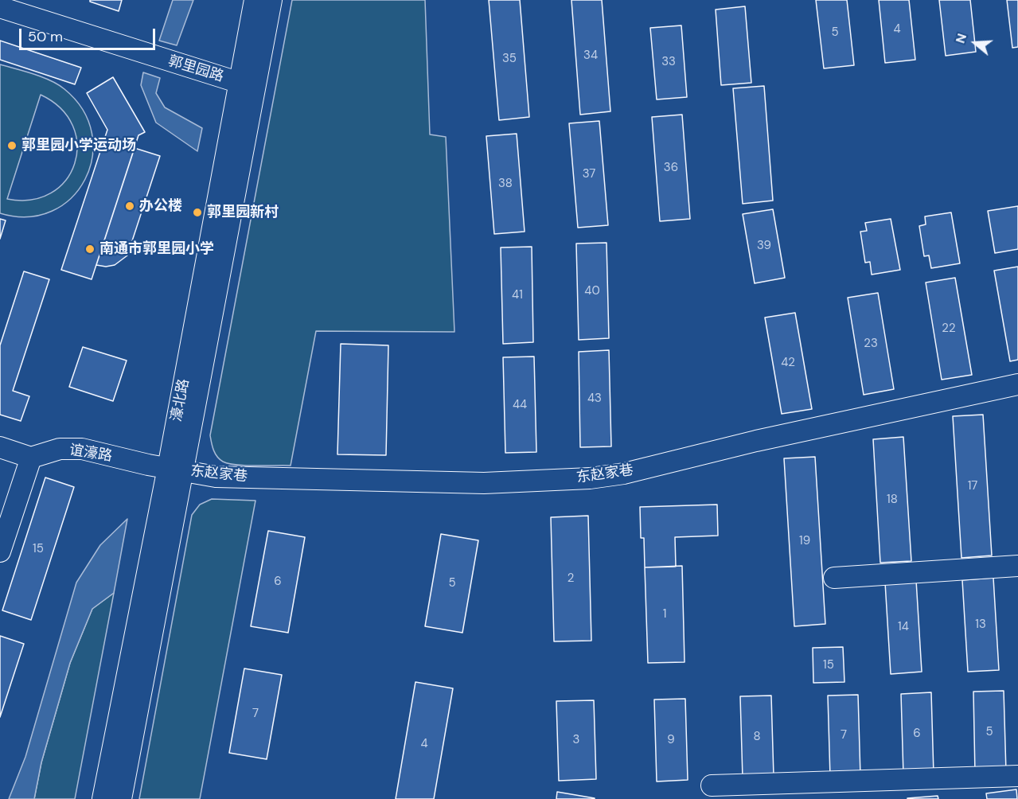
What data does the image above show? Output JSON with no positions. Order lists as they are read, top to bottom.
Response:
{
  "streets": {
    "street": [
      "郭里园路",
      "濠北路",
      "谊濠路",
      "东赵家巷"
    ]
  },
  "crossings": [
    ["郭里园路", "濠北路"],
    ["濠北路", "谊濠路"],
    ["濠北路", "东赵家巷"],
    ["谊濠路", "东赵家巷"]
  ],
  "places": [
    "郭里园小学运动场",
    "办公楼",
    "郭里园新村",
    "南通市郭里园小学"
  ],
  "house_numbers": [
    "4",
    "5",
    "34",
    "35",
    "33",
    "36",
    "37",
    "38",
    "39",
    "40",
    "41",
    "22",
    "23",
    "42",
    "43",
    "44",
    "17",
    "18",
    "19",
    "15",
    "2",
    "6",
    "5",
    "1",
    "13",
    "14",
    "15",
    "7",
    "5",
    "6",
    "7",
    "8",
    "3",
    "9",
    "4"
  ],
  "scale_bar": "50 m",
  "north": "left"
}
